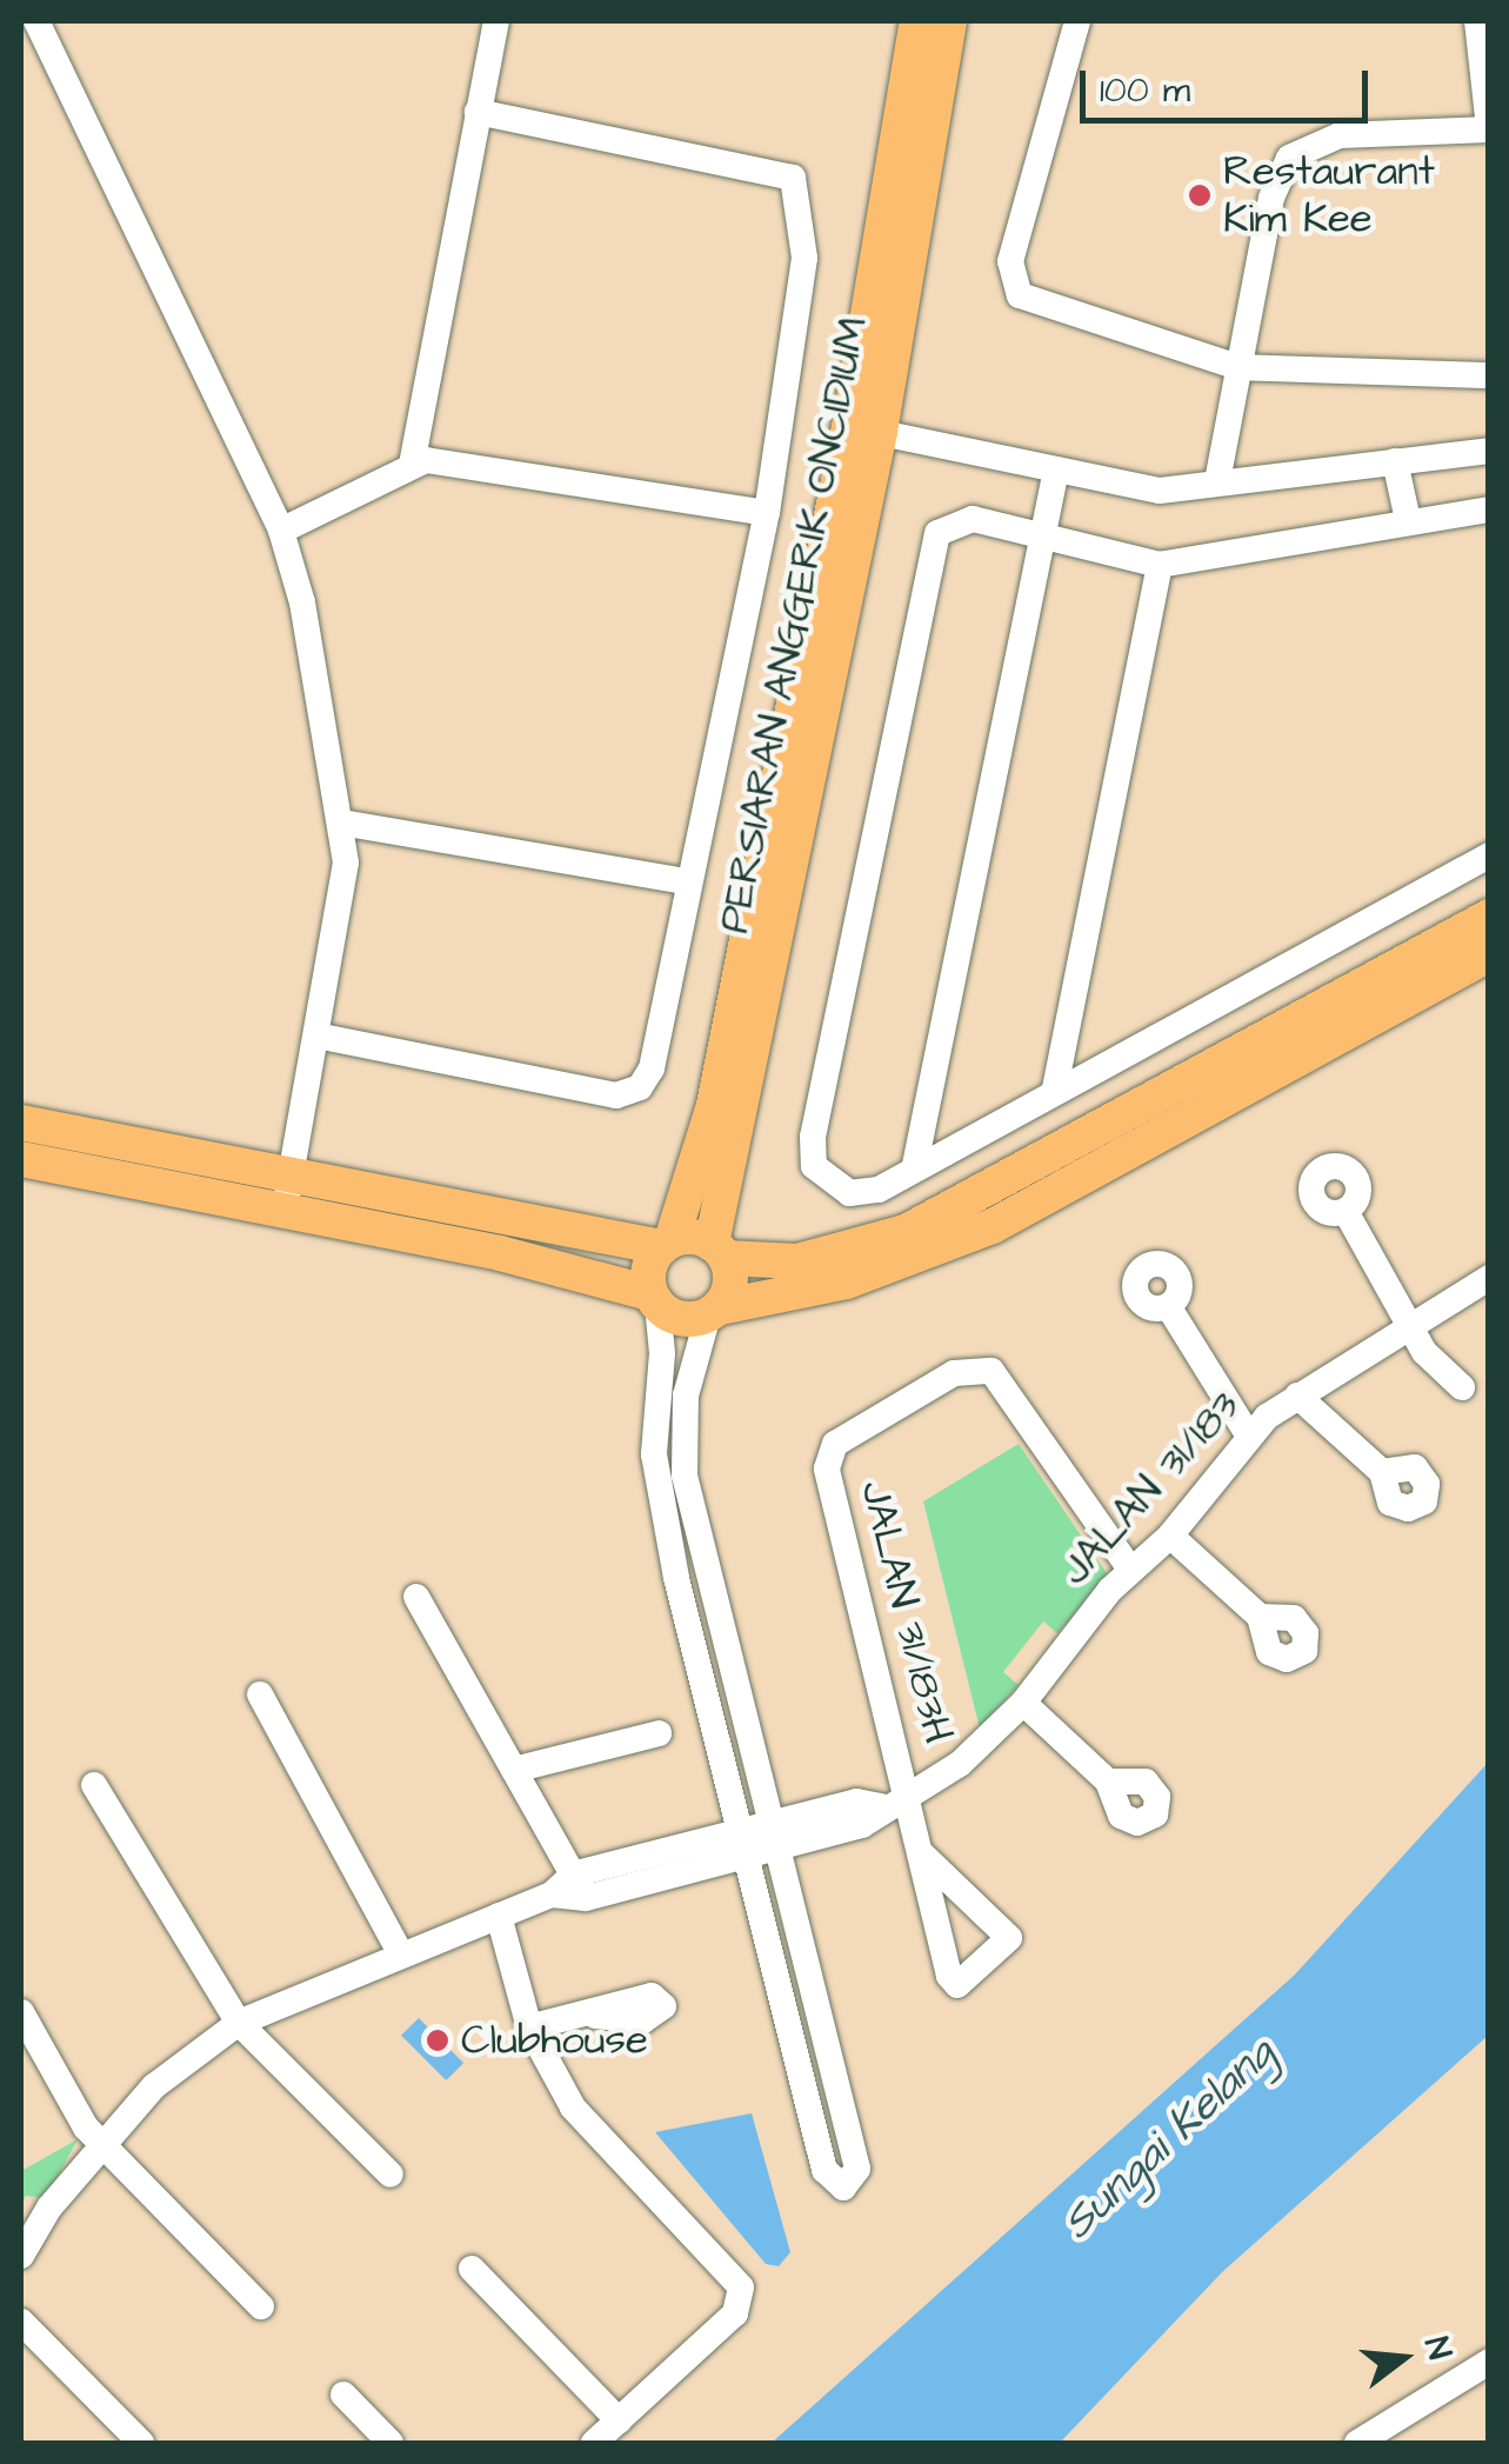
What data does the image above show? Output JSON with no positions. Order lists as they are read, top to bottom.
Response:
{
  "streets": {
    "main road": ["PERSIARAN ANGGERIK ONCIDIUM"],
    "street": ["JALAN 31/183", "JALAN 31/183H"]
  },
  "crossings": [
    ["JALAN 31/183", "JALAN 31/183H"]
  ],
  "water": ["Sungai Kelang"],
  "places": ["Restaurant Kim Kee", "Clubhouse"],
  "scale_bar": "100 m",
  "north": "right"
}
